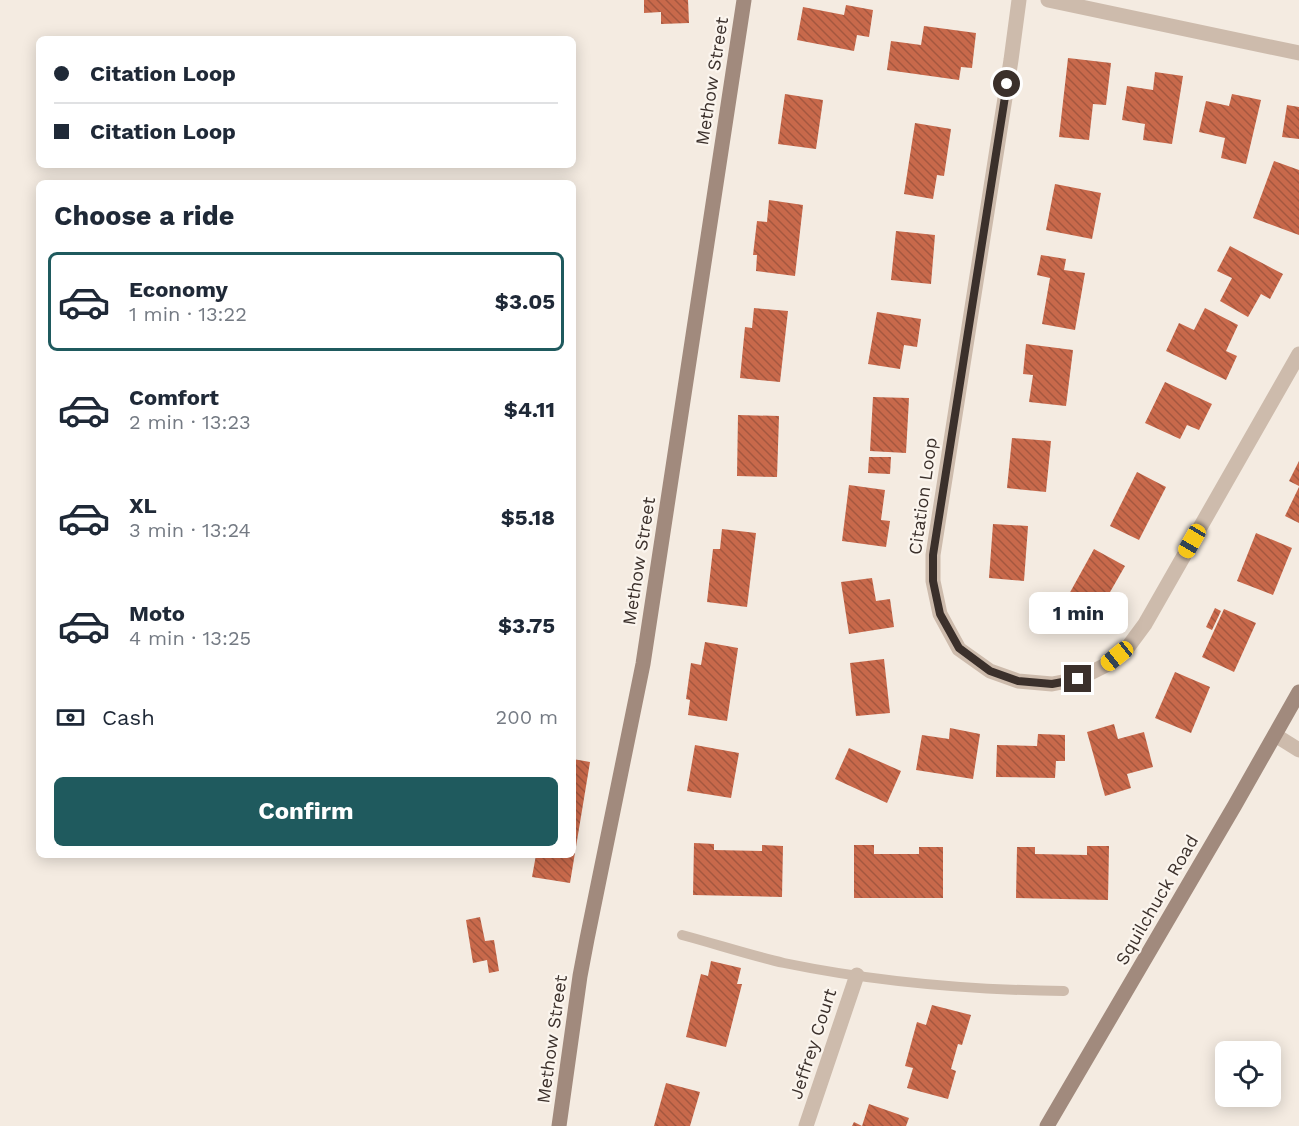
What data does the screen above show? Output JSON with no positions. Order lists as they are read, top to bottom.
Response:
{
  "streets": {
    "street": [
      "Methow Street",
      "Citation Loop",
      "Squilchuck Road",
      "Jeffrey Court"
    ]
  },
  "page": {
    "banner": ["Citation Loop", "Citation Loop"],
    "heading": "Choose a ride",
    "list": [
      {
        "name": "Economy",
        "note": "1 min · 13:22",
        "value": "$3.05"
      },
      {
        "name": "Comfort",
        "note": "2 min · 13:23",
        "value": "$4.11"
      },
      {
        "name": "XL",
        "note": "3 min · 13:24",
        "value": "$5.18"
      },
      {
        "name": "Moto",
        "note": "4 min · 13:25",
        "value": "$3.75"
      }
    ],
    "bubble": "1 min",
    "pay": ["Cash", "200 m"],
    "buttons": "Confirm"
  }
}
